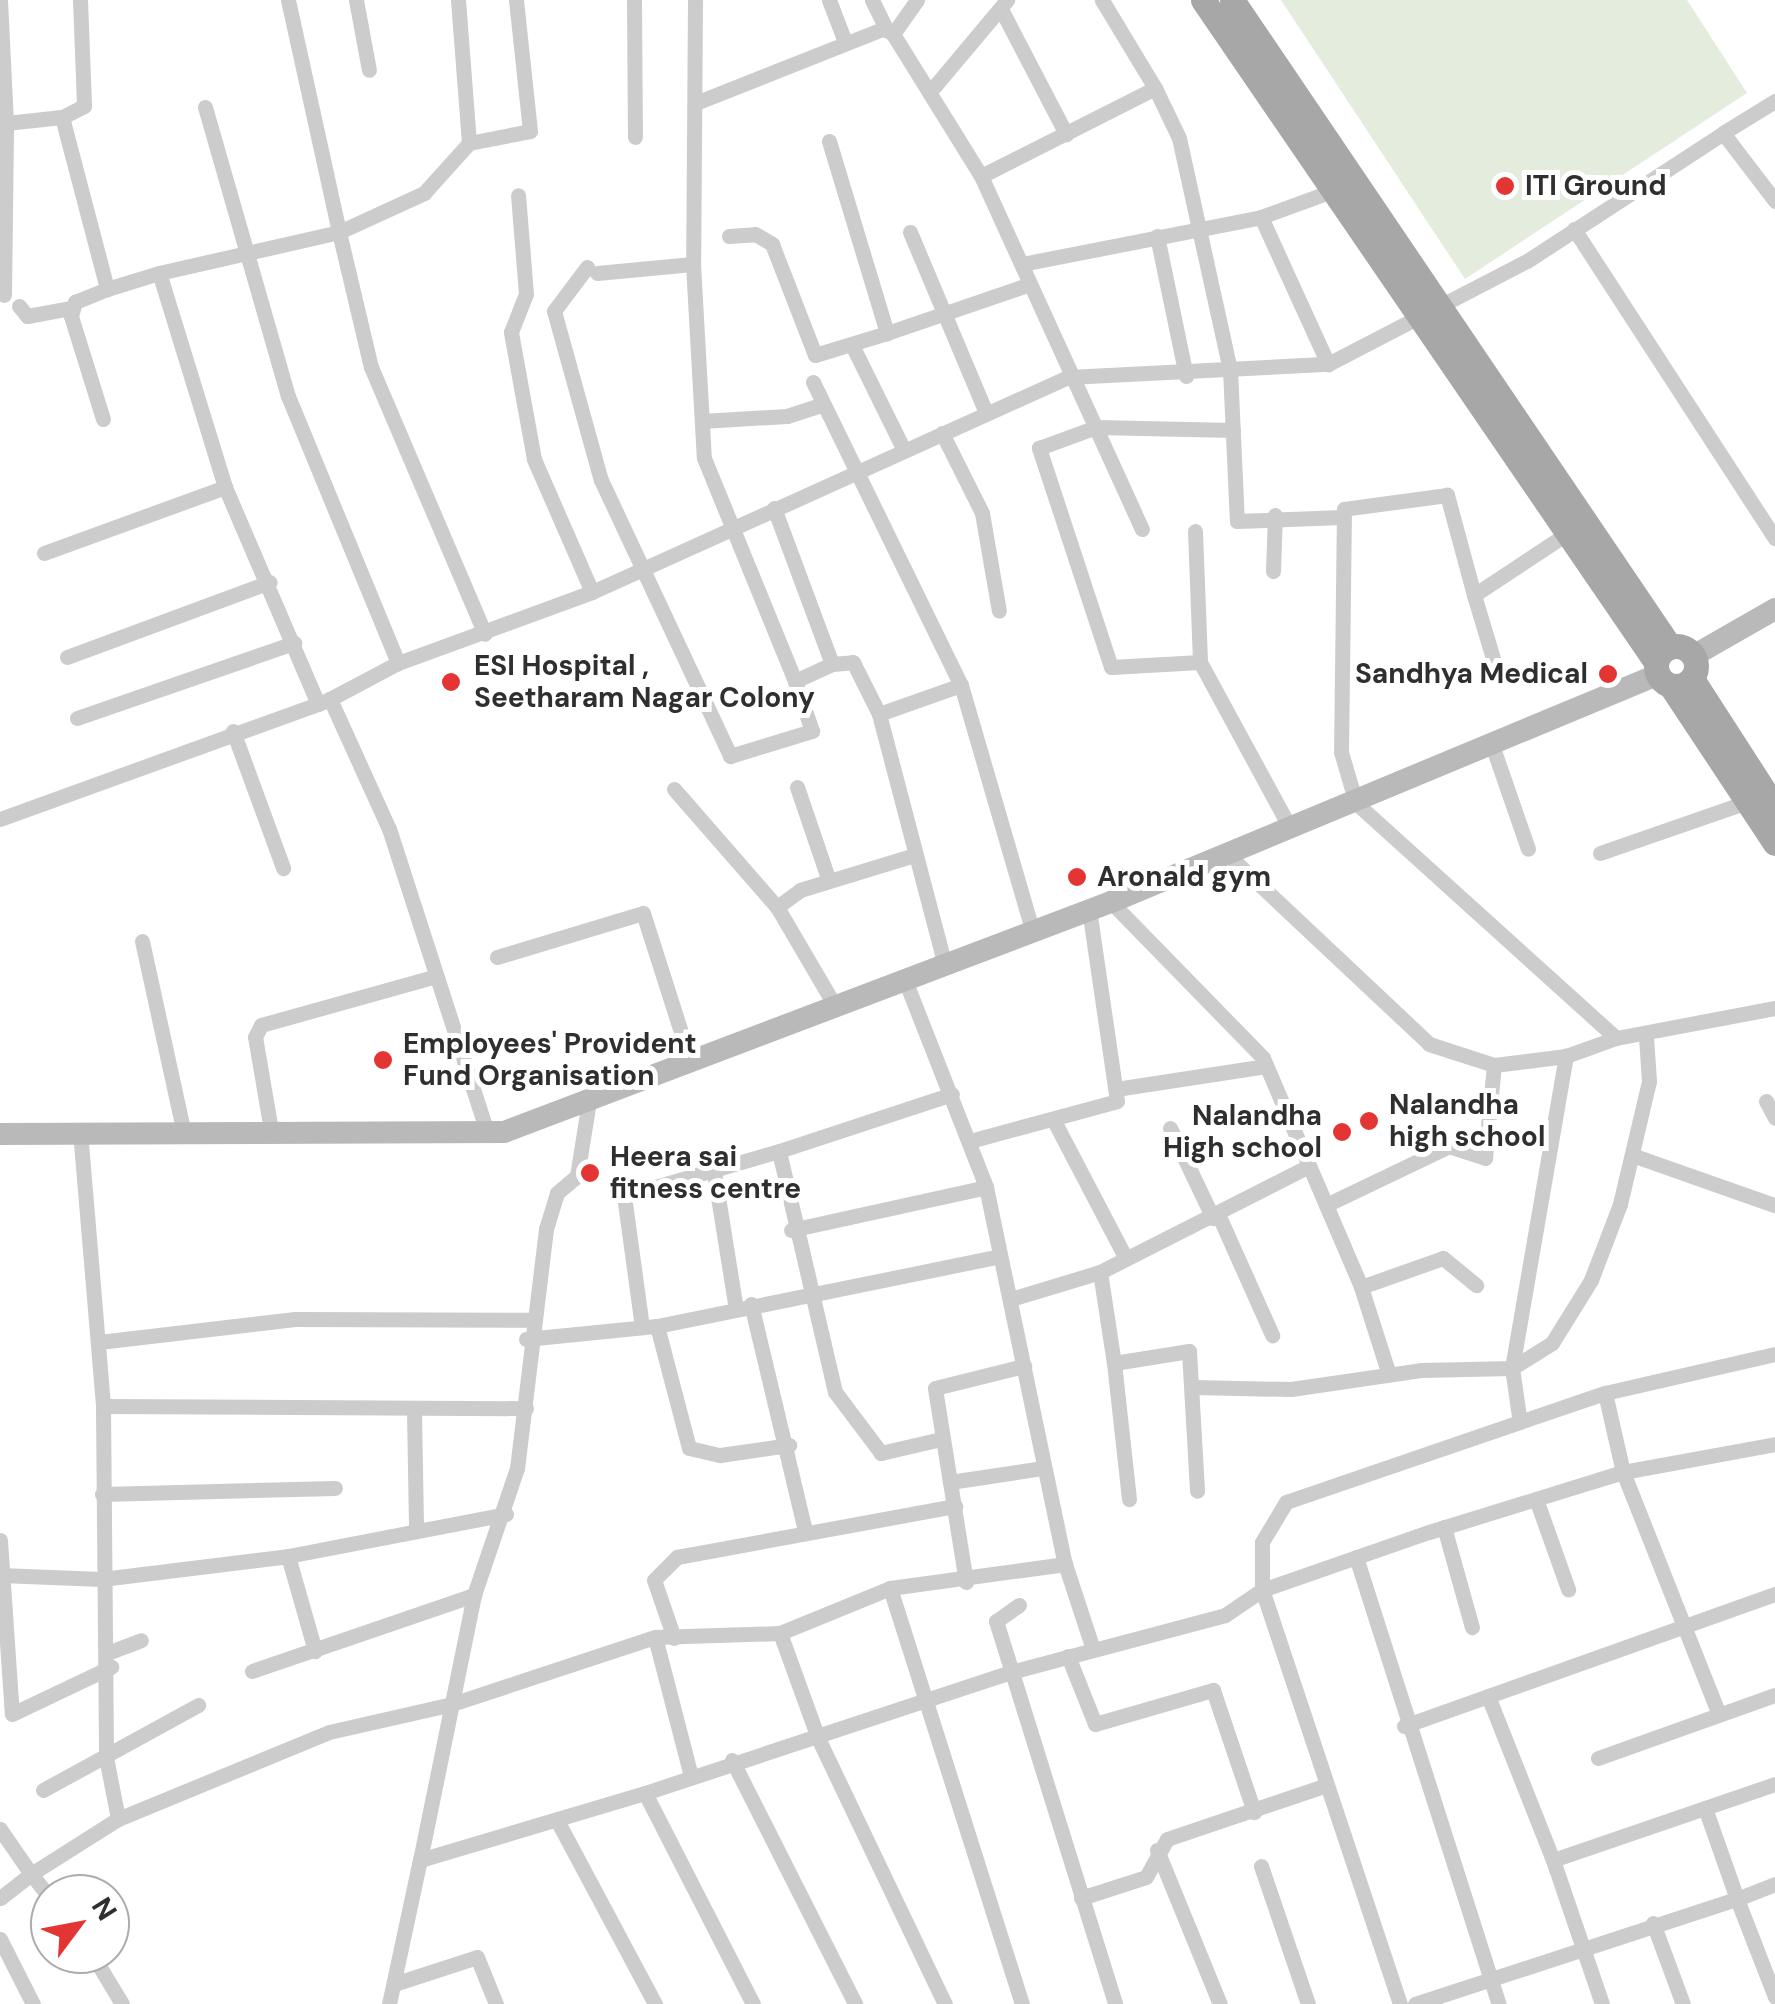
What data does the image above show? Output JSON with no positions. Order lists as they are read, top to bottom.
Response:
{
  "places": [
    "ITI Ground",
    "Sandhya Medical",
    "ESI Hospital , Seetharam Nagar Colony",
    "Aronald gym",
    "Employees' Provident Fund Organisation",
    "Nalandha high school",
    "Nalandha High school",
    "Heera sai fitness centre"
  ],
  "north": "top right"
}
